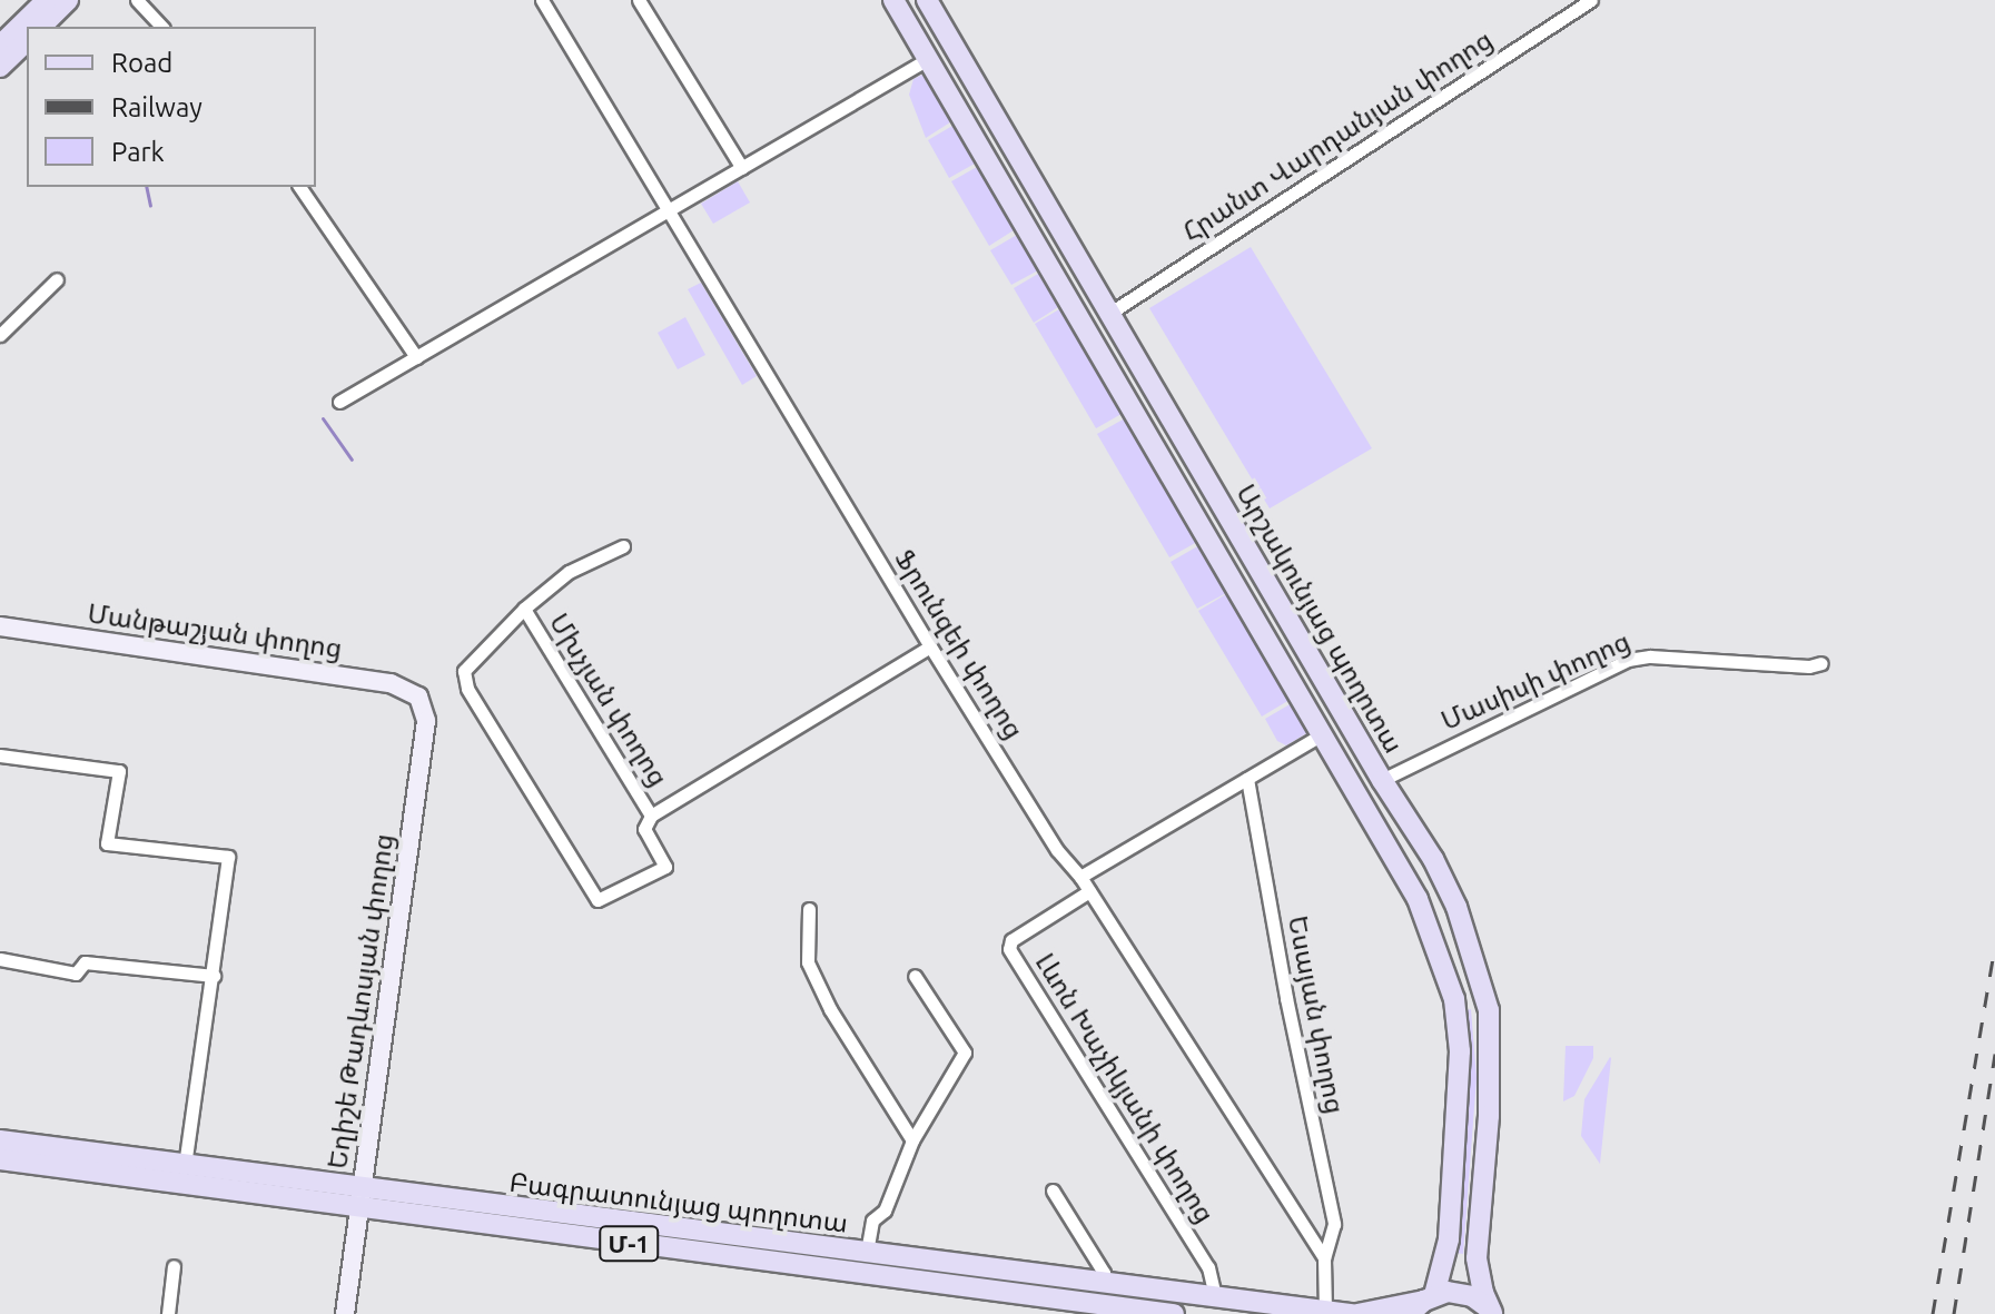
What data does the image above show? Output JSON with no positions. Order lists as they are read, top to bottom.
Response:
{
  "streets": {
    "main road": ["Արշակունյաց պողոտա", "Բագրատունյաց պողոտա", "Մ-1"],
    "street": [
      "Հրանտ Վարդանյան փողոց",
      "Մանթաշյան փողոց",
      "Ֆրունզեի փողոց",
      "Մասիսի փողոց",
      "Մխչյան փողոց",
      "Եղիշե Թադևոսյան փողոց",
      "Եսայան փողոց",
      "Լևոն Խաչիկյանի փողոց"
    ]
  },
  "crossings": [
    ["Հրանտ Վարդանյան փողոց", "Արշակունյաց պողոտա"],
    ["Արշակունյաց պողոտա", "Մասիսի փողոց"],
    ["Արշակունյաց պողոտա", "Բագրատունյաց պողոտա"],
    ["Մանթաշյան փողոց", "Եղիշե Թադևոսյան փողոց"],
    ["Ֆրունզեի փողոց", "Եսայան փողոց"],
    ["Ֆրունզեի փողոց", "Լևոն Խաչիկյանի փողոց"],
    ["Եղիշե Թադևոսյան փողոց", "Բագրատունյաց պողոտա"],
    ["Լևոն Խաչիկյանի փողոց", "Բագրատունյաց պողոտա"]
  ],
  "legend": ["Road", "Railway", "Park"]
}
